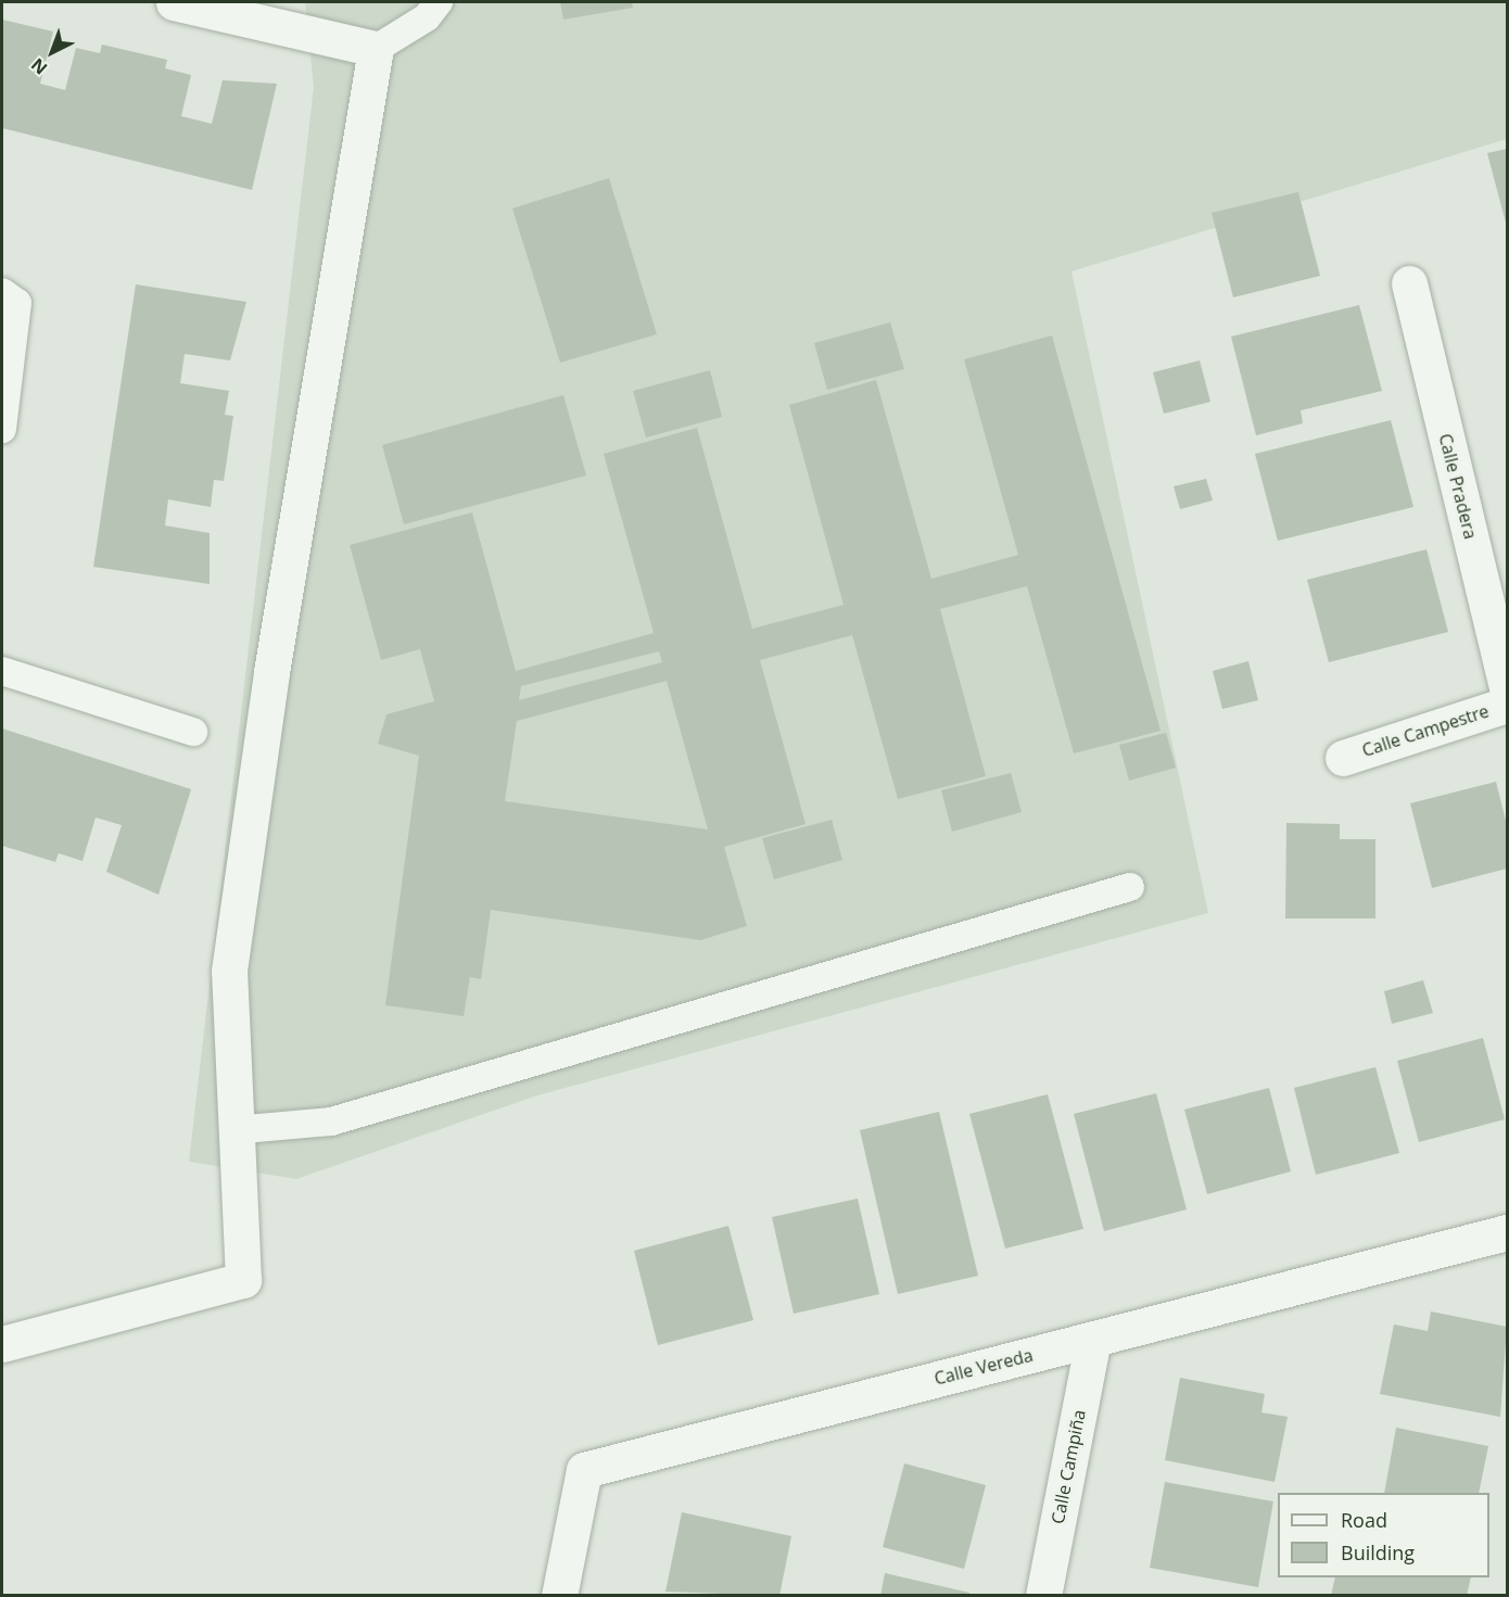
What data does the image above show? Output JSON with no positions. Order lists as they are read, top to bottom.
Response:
{
  "streets": {
    "street": [
      "Calle Pradera",
      "Calle Campestre",
      "Calle Vereda",
      "Calle Campiña"
    ]
  },
  "crossings": [
    ["Calle Vereda", "Calle Campiña"]
  ],
  "legend": ["Road", "Building"],
  "north": "bottom left"
}
